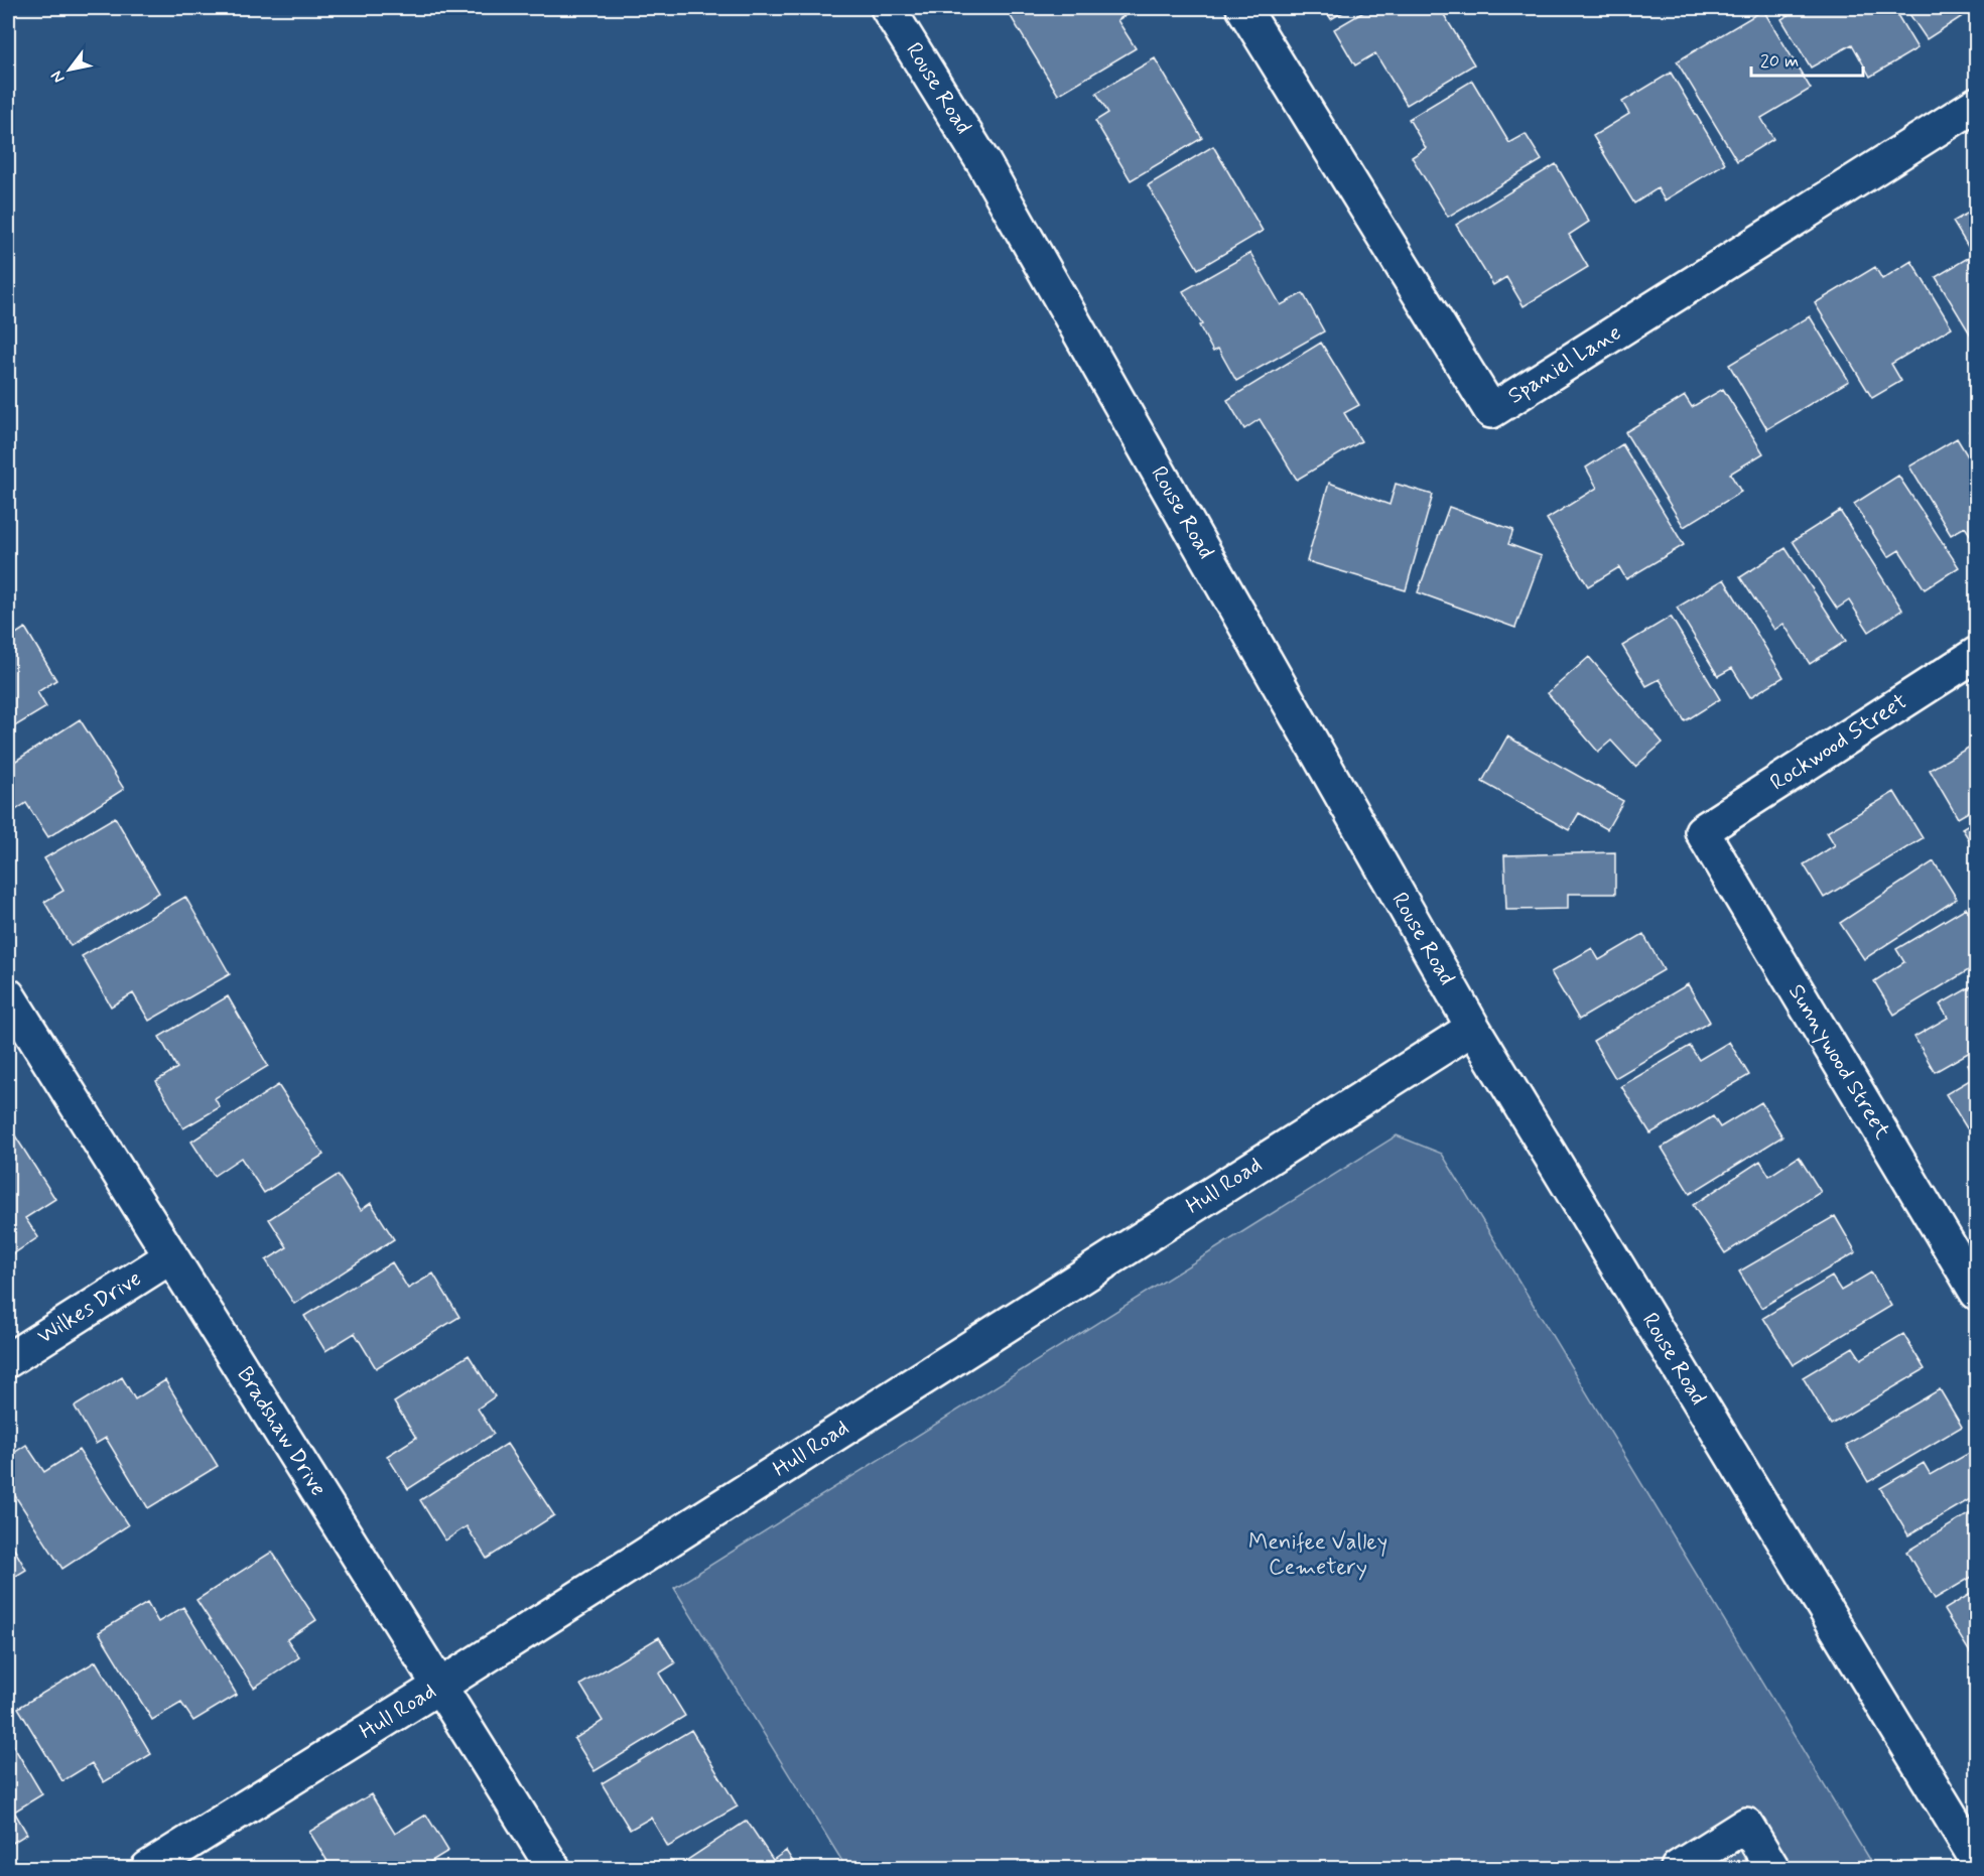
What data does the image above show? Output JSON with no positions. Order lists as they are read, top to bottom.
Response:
{
  "streets": {
    "street": [
      "Rouse Road",
      "Spaniel Lane",
      "Rockwood Street",
      "Sunnywood Street",
      "Hull Road",
      "Wilkes Drive",
      "Bradshaw Drive"
    ]
  },
  "crossings": [
    ["Rouse Road", "Hull Road"],
    ["Rockwood Street", "Sunnywood Street"],
    ["Hull Road", "Bradshaw Drive"],
    ["Wilkes Drive", "Bradshaw Drive"]
  ],
  "parks": ["Menifee Valley Cemetery"],
  "scale_bar": "20 m",
  "north": "bottom left"
}
